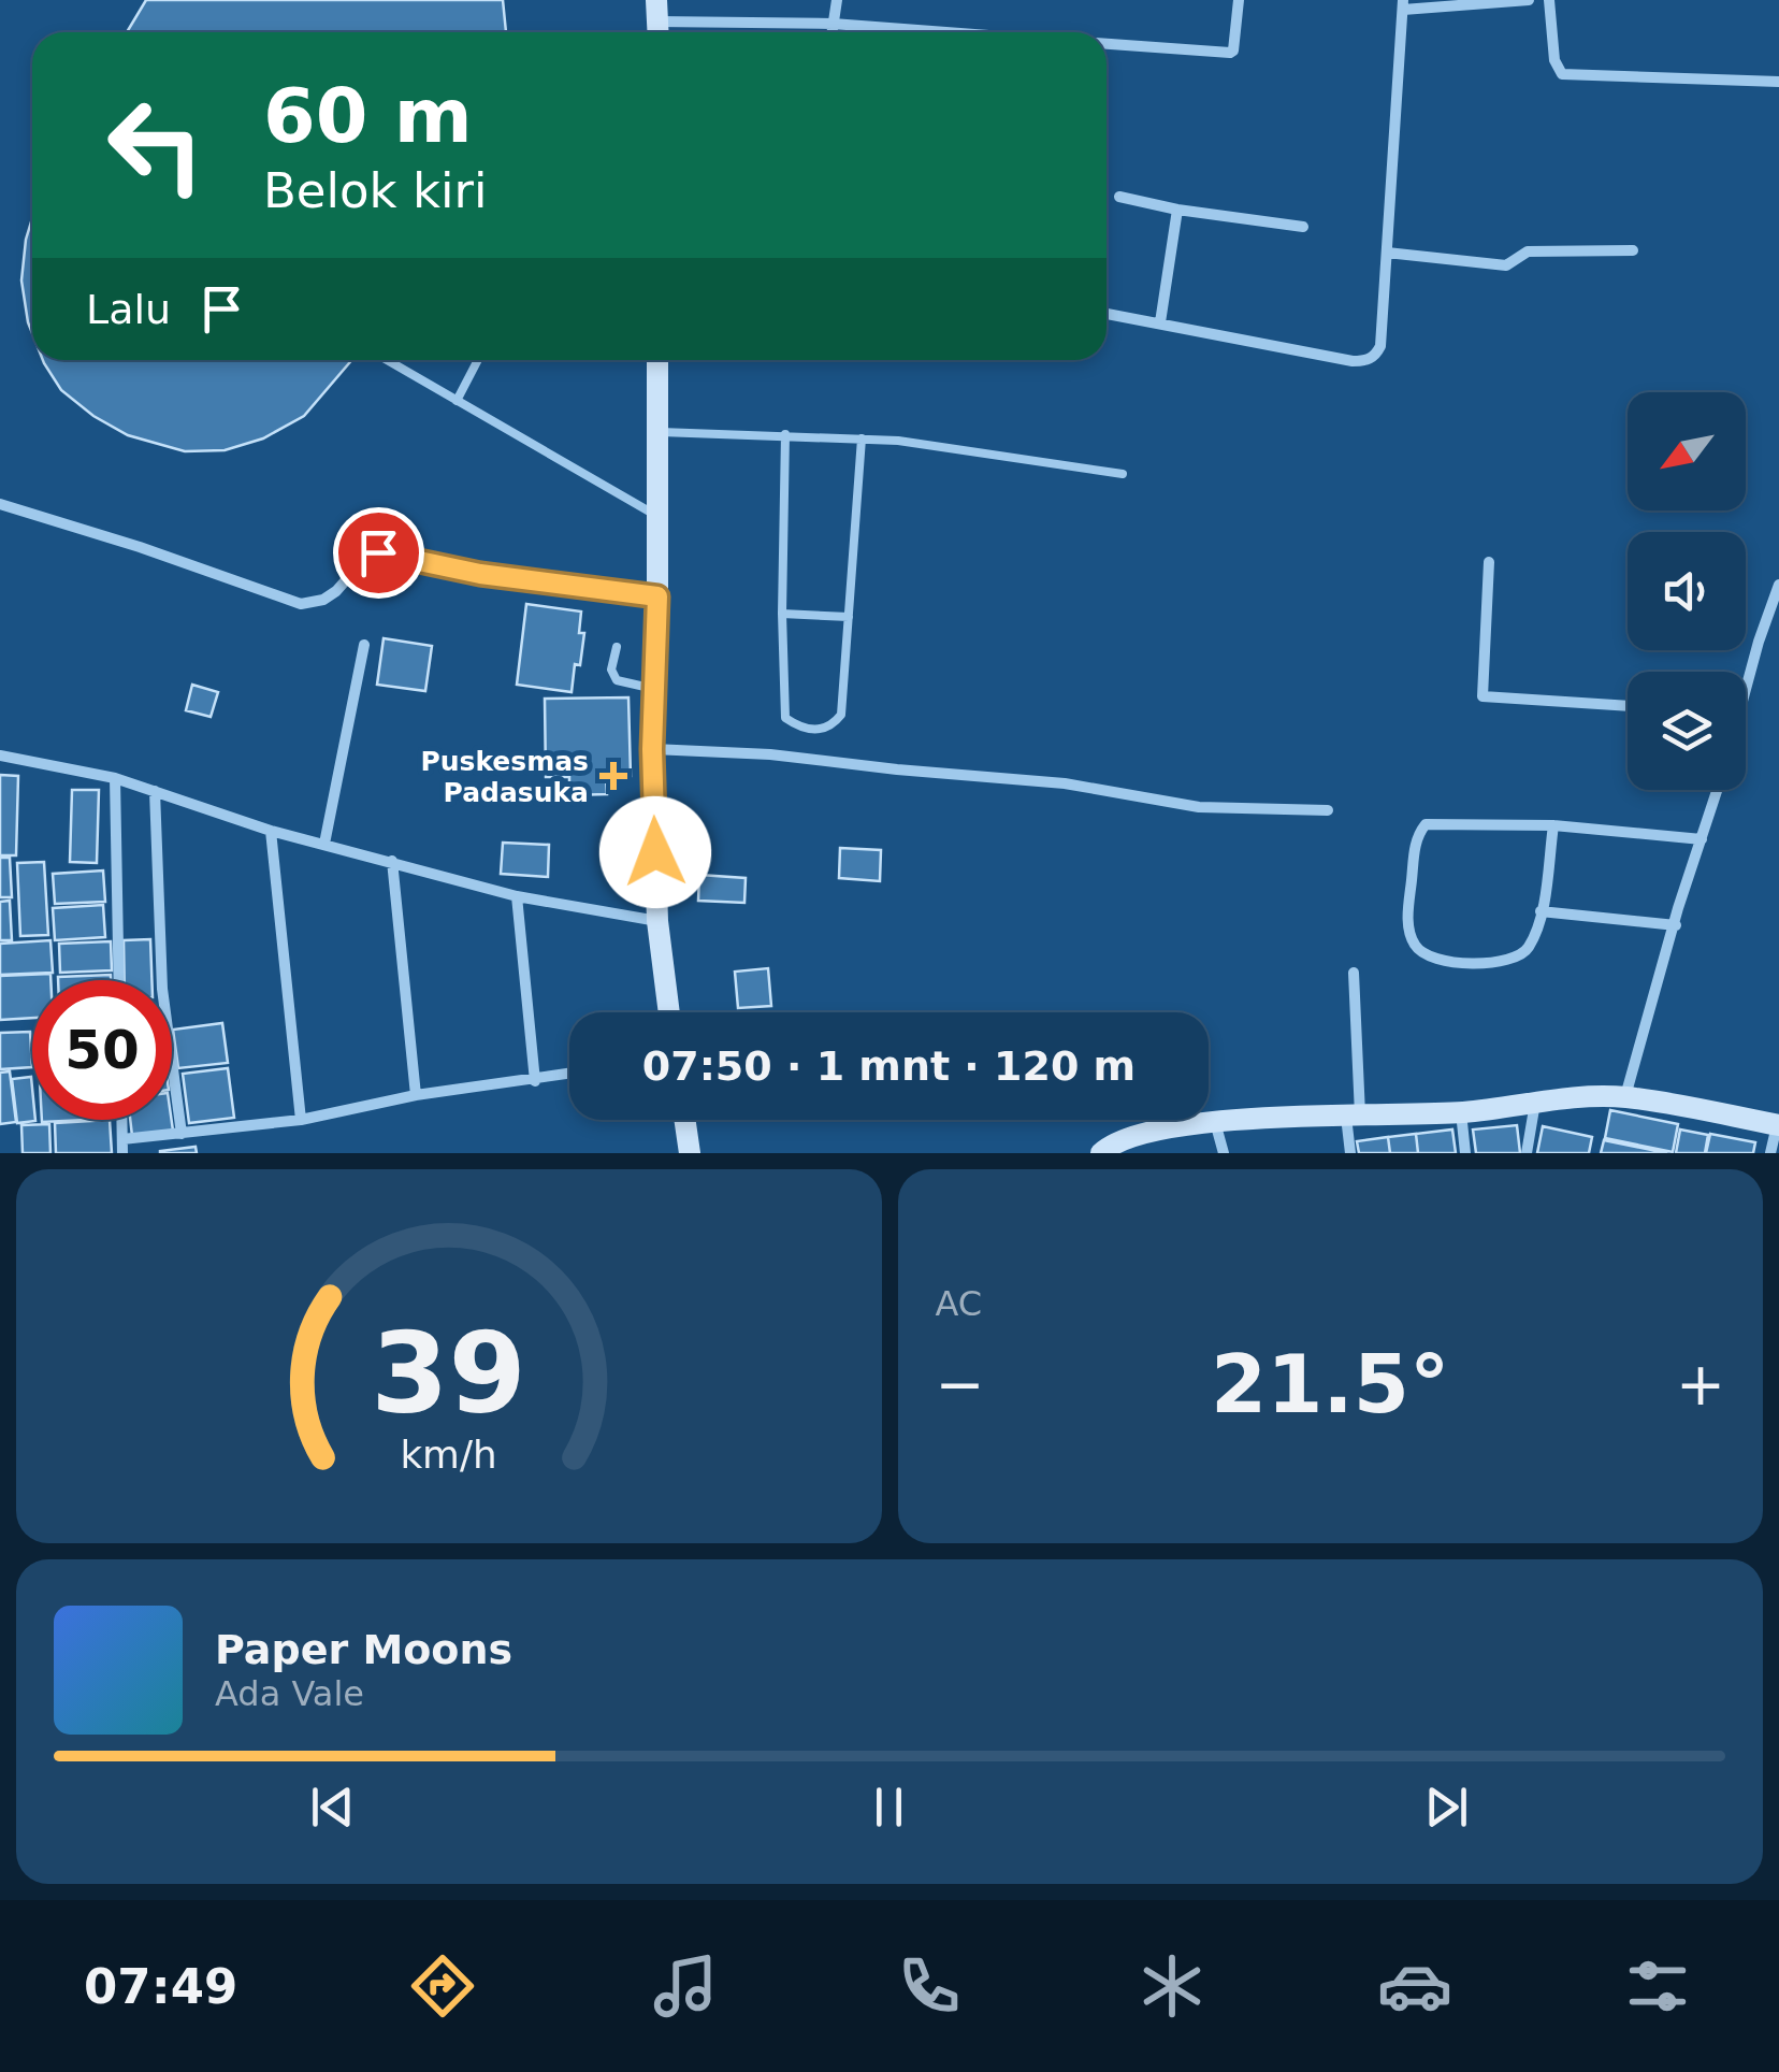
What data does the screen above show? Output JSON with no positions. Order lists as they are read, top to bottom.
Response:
{
  "places": {
    "health": ["Puskesmas Padasuka"]
  },
  "north": "bottom left",
  "page": {
    "turn": ["60 m", "Belok kiri"],
    "then": "Lalu",
    "limit": "50",
    "trip": "07:50 · 1 mnt · 120 m",
    "tile": "AC",
    "heat": ["−", "21.5°", "+"],
    "song": ["Paper Moons", "Ada Vale"],
    "tabs": "07:49",
    "gauge": ["39", "km/h"]
  }
}
